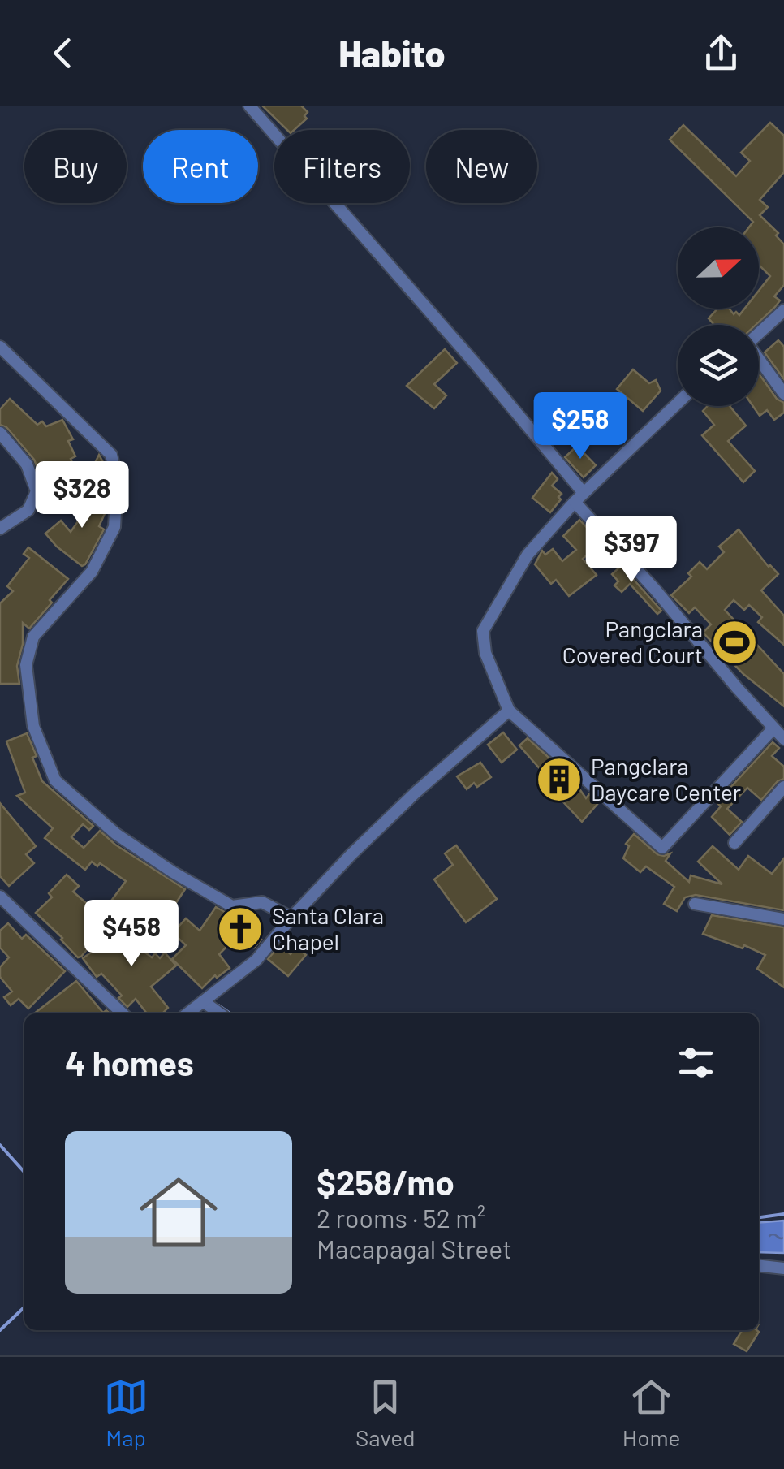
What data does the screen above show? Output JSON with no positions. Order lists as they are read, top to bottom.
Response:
{
  "places": {
    "sports": ["Pangclara Covered Court"],
    "building": ["Pangclara Daycare Center"],
    "church": ["Santa Clara Chapel"]
  },
  "north": "right",
  "page": {
    "header": "Habito",
    "chip": [
      "Buy",
      "Rent",
      "Filters",
      "New"
    ],
    "price": [
      "$258",
      "$328",
      "$397",
      "$458"
    ],
    "heading": "4 homes",
    "list": [
      {
        "name": "$258/mo",
        "note": "2 rooms · 52 m² · Macapagal Street"
      }
    ],
    "tabs": ["Map", "Saved", "Home"]
  }
}
